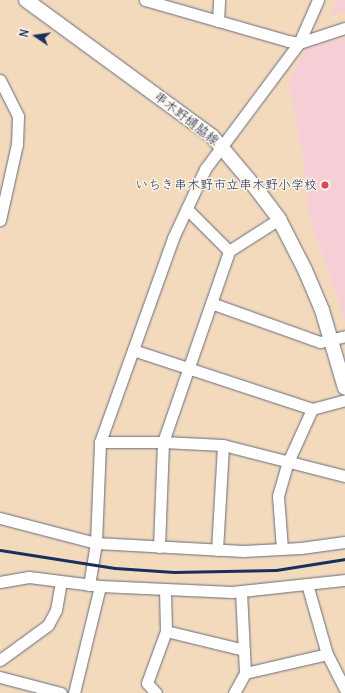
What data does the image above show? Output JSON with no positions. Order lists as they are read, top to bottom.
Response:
{
  "streets": {
    "main road": ["串木野樋脇線"]
  },
  "places": ["いちき串木野市立串木野小学校"],
  "north": "left"
}
